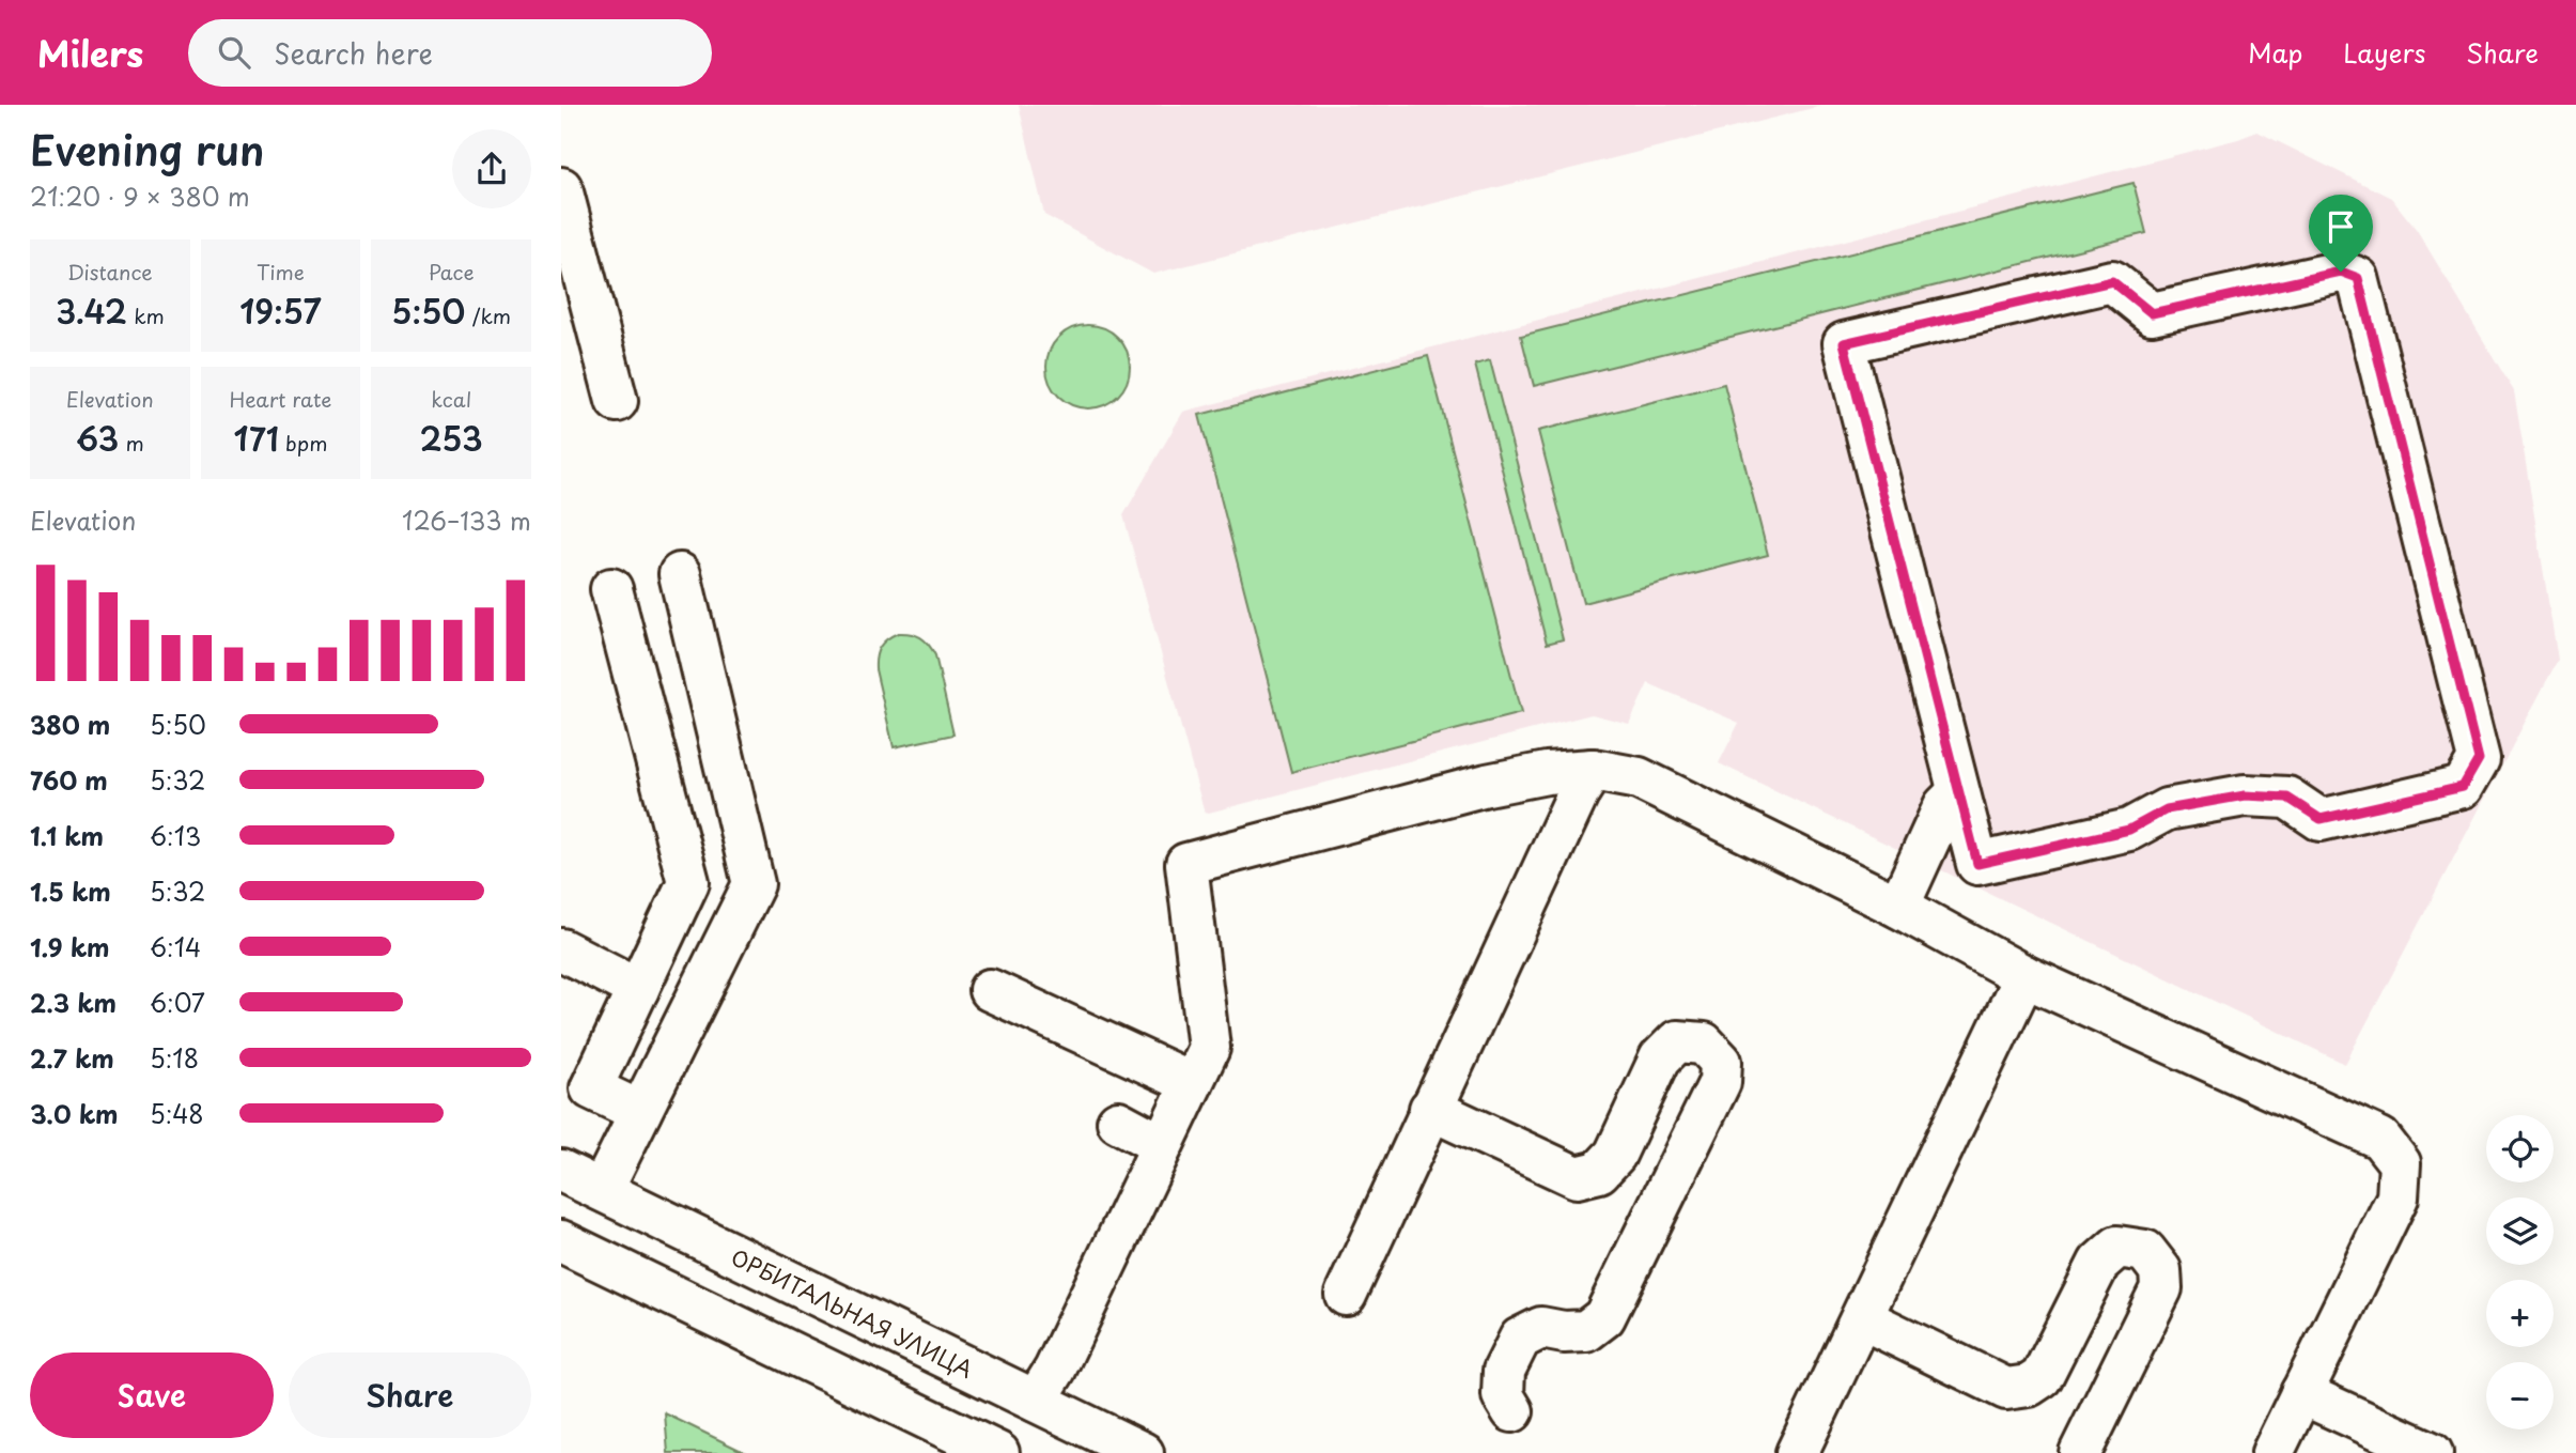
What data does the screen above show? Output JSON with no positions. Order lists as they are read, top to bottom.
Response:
{
  "streets": {
    "street": ["ОРБИТАЛЬНАЯ УЛИЦА"]
  },
  "page": {
    "header": "Milers",
    "search": "Search here",
    "nav": ["Map", "Layers", "Share"],
    "heading": ["Evening run", "21:20 · 9 × 380 m"],
    "stats": [
      ["Distance", "3.42 km"],
      ["Time", "19:57"],
      ["Pace", "5:50 /km"],
      ["Elevation", "63 m"],
      ["Heart rate", "171 bpm"],
      ["kcal", "253"]
    ],
    "chart": ["Elevation", "126–133 m"],
    "list": [
      {
        "name": "380 m",
        "note": "5:50"
      },
      {
        "name": "760 m",
        "note": "5:32"
      },
      {
        "name": "1.1 km",
        "note": "6:13"
      },
      {
        "name": "1.5 km",
        "note": "5:32"
      },
      {
        "name": "1.9 km",
        "note": "6:14"
      },
      {
        "name": "2.3 km",
        "note": "6:07"
      },
      {
        "name": "2.7 km",
        "note": "5:18"
      },
      {
        "name": "3.0 km",
        "note": "5:48"
      }
    ],
    "map_buttons": ["+", "−"],
    "buttons": ["Save", "Share"]
  }
}
